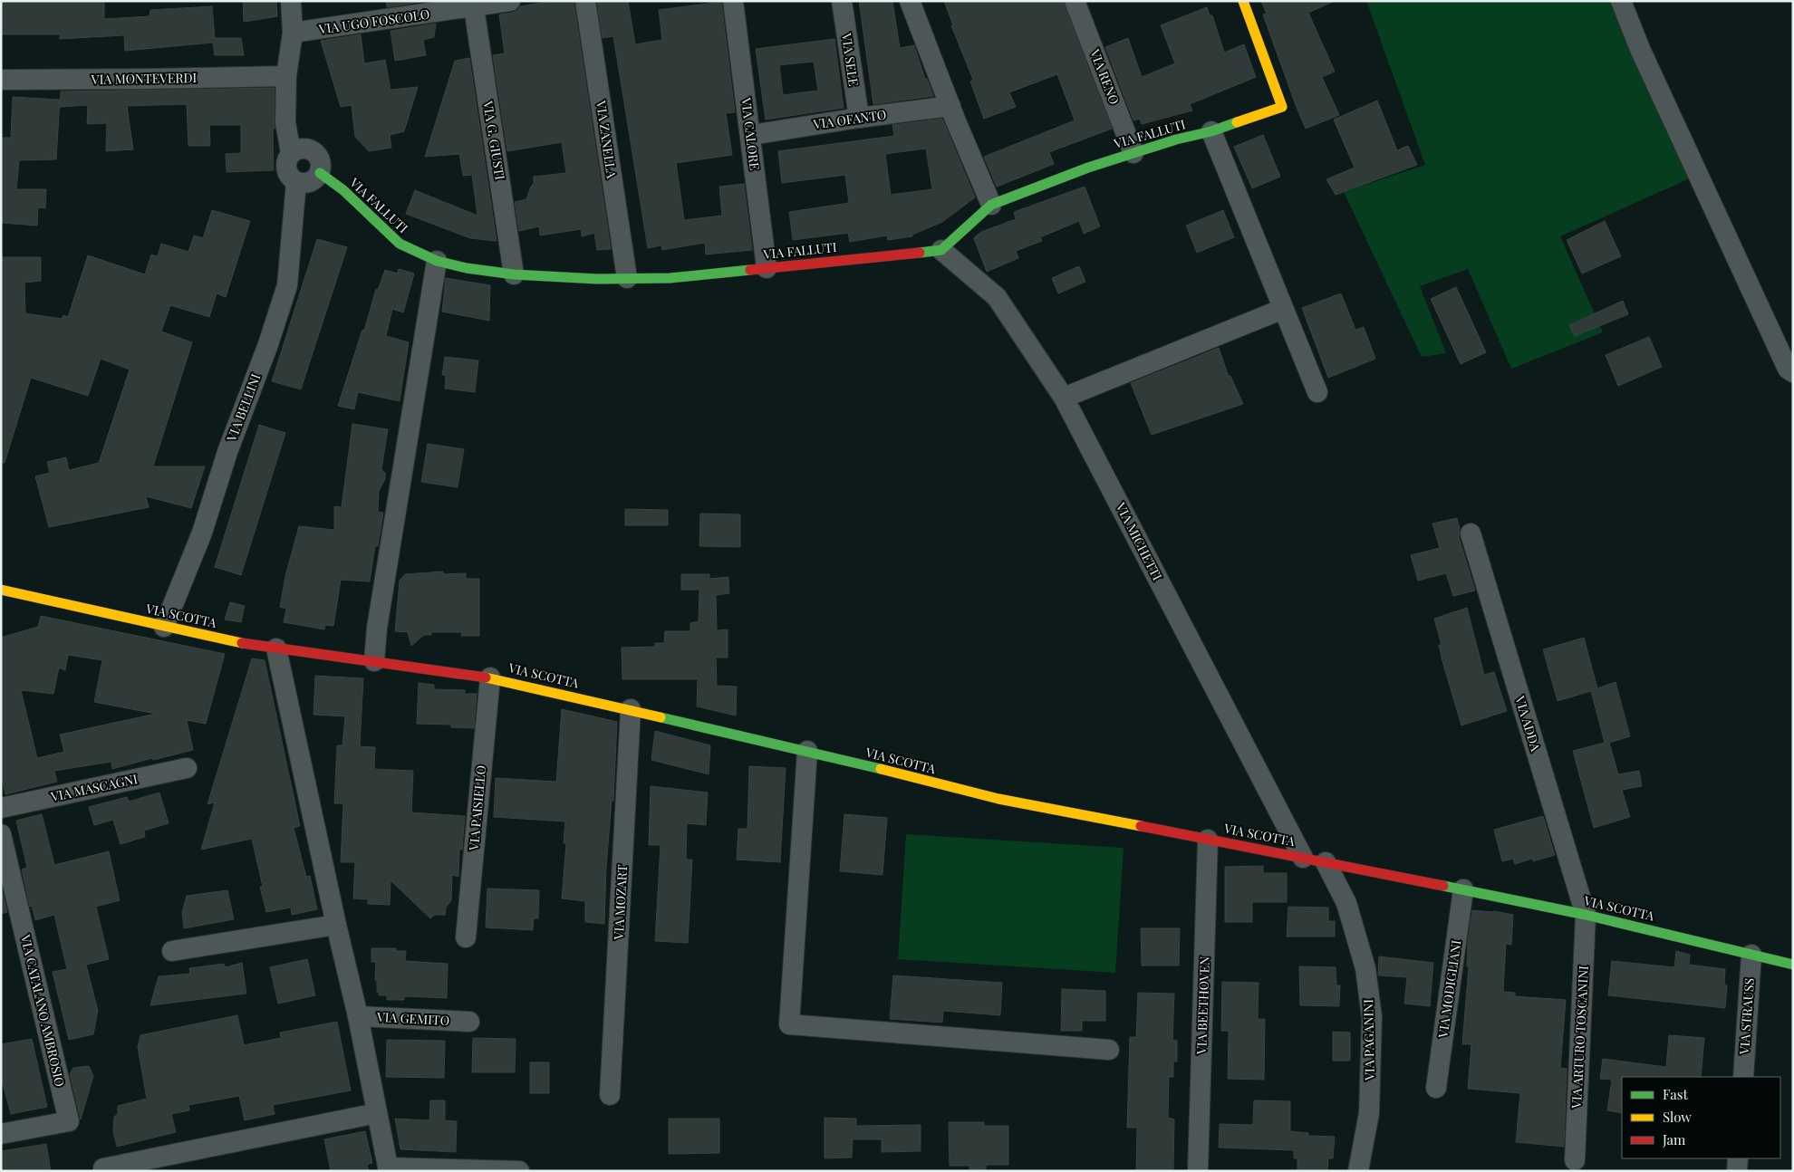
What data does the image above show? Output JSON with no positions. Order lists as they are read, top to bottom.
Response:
{
  "streets": {
    "street": [
      "VIA UGO FOSCOLO",
      "VIA SELE",
      "VIA RENO",
      "VIA MONTEVERDI",
      "VIA OFANTO",
      "VIA CALORE",
      "VIA FALLUTI",
      "VIA ZANELLA",
      "VIA G. GIUSTI",
      "VIA BELLINI",
      "VIA MICHETTI",
      "VIA SCOTTA",
      "VIA ADDA",
      "VIA MASCAGNI",
      "VIA PAISIELLO",
      "VIA MOZART",
      "VIA MODIGLIANI",
      "VIA BEETHOVEN",
      "VIA CATALANO AMBROSIO",
      "VIA STRAUSS",
      "VIA GEMITO",
      "VIA ARTURO TOSCANINI",
      "VIA PAGANINI"
    ]
  },
  "crossings": [
    ["VIA UGO FOSCOLO", "VIA G. GIUSTI"],
    ["VIA SELE", "VIA OFANTO"],
    ["VIA RENO", "VIA FALLUTI"],
    ["VIA OFANTO", "VIA CALORE"],
    ["VIA CALORE", "VIA FALLUTI"],
    ["VIA FALLUTI", "VIA ZANELLA"],
    ["VIA FALLUTI", "VIA G. GIUSTI"],
    ["VIA FALLUTI", "VIA BELLINI"],
    ["VIA FALLUTI", "VIA MICHETTI"],
    ["VIA BELLINI", "VIA SCOTTA"],
    ["VIA MICHETTI", "VIA SCOTTA"],
    ["VIA SCOTTA", "VIA ADDA"],
    ["VIA SCOTTA", "VIA PAISIELLO"],
    ["VIA SCOTTA", "VIA MOZART"],
    ["VIA SCOTTA", "VIA MODIGLIANI"],
    ["VIA SCOTTA", "VIA BEETHOVEN"],
    ["VIA SCOTTA", "VIA STRAUSS"],
    ["VIA SCOTTA", "VIA ARTURO TOSCANINI"],
    ["VIA SCOTTA", "VIA PAGANINI"],
    ["VIA ADDA", "VIA ARTURO TOSCANINI"]
  ],
  "legend": ["Fast", "Slow", "Jam"]
}
